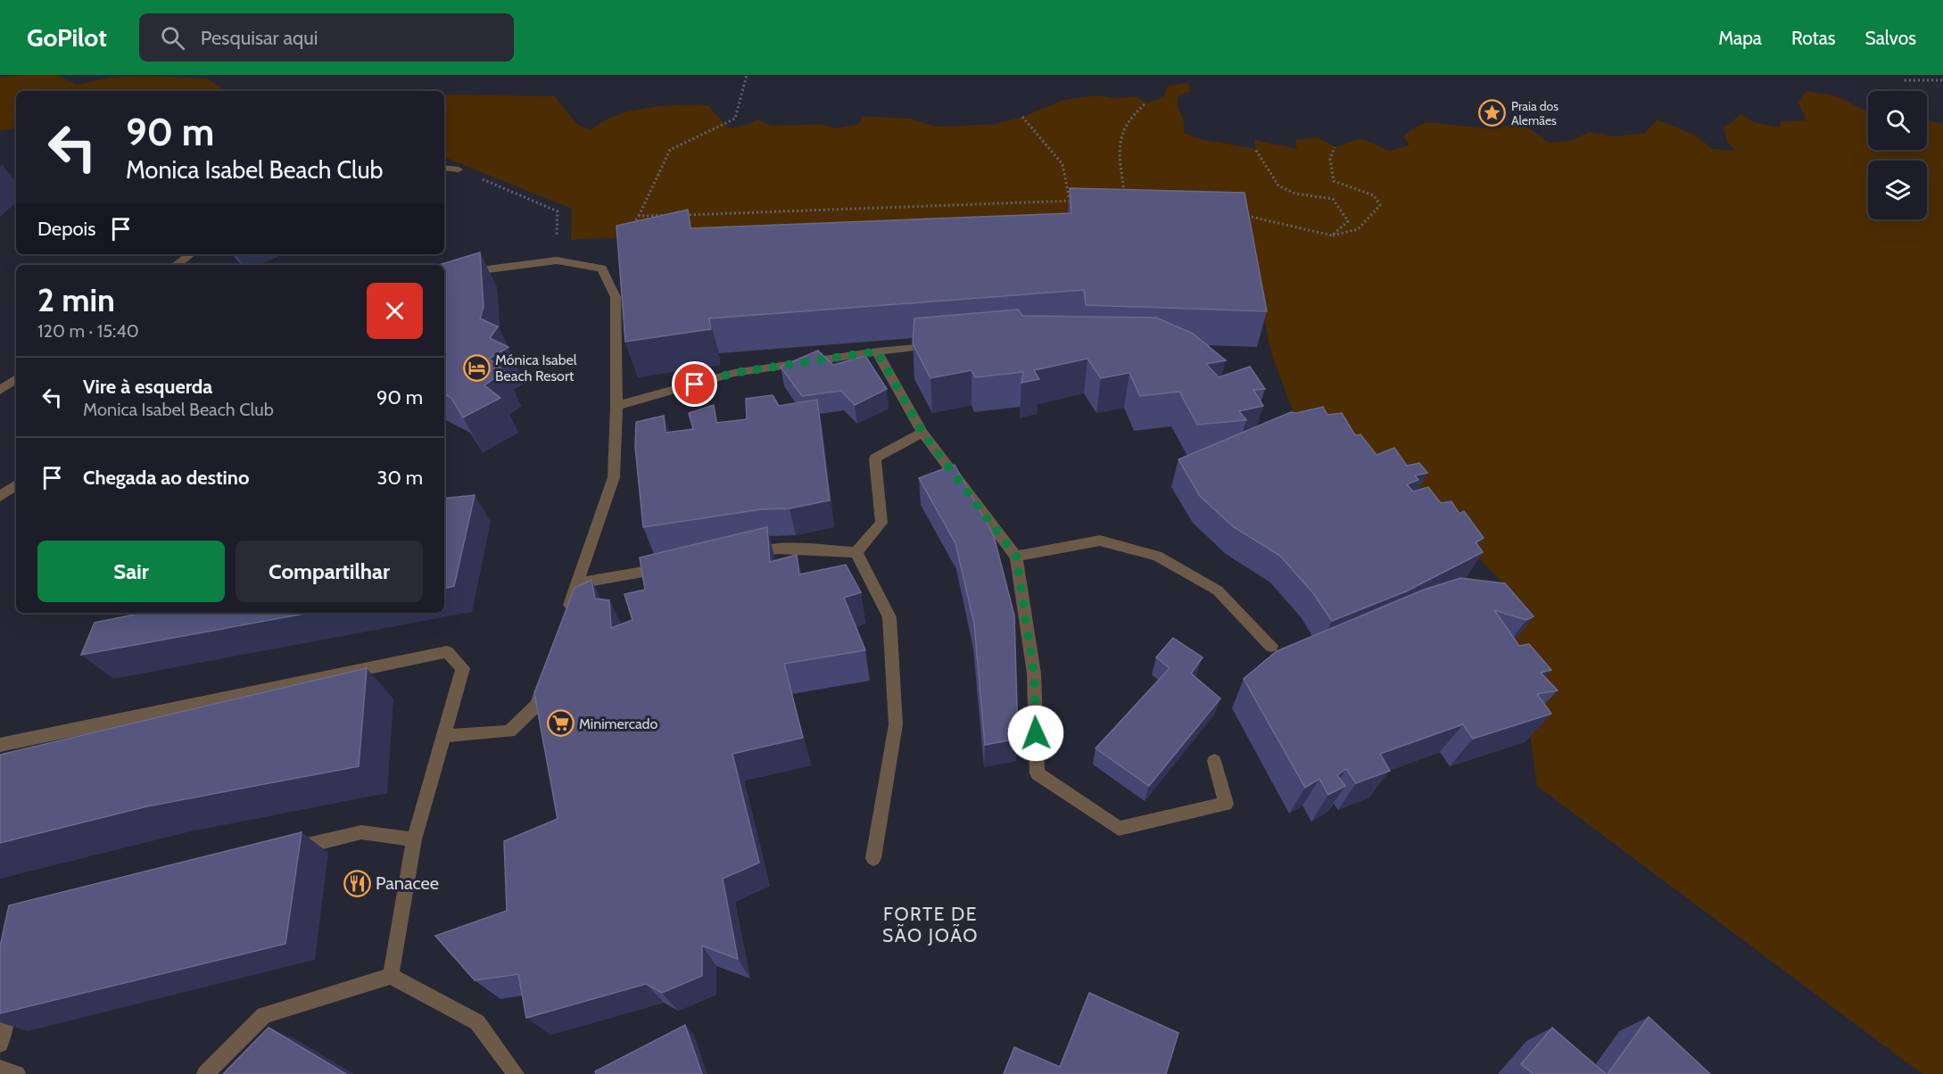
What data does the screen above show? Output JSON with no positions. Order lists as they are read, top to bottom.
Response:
{
  "districts": ["FORTE DE SÃO JOÃO"],
  "places": {
    "place": ["Praia dos Alemães"],
    "hotel": ["Mónica Isabel Beach Resort"],
    "supermarket": ["Minimercado"],
    "restaurant": ["Panacee"]
  },
  "page": {
    "header": "GoPilot",
    "search": "Pesquisar aqui",
    "nav": ["Mapa", "Rotas", "Salvos"],
    "turn": ["90 m", "Monica Isabel Beach Club"],
    "then": "Depois",
    "heading": ["2 min", "120 m · 15:40"],
    "list": [
      {
        "name": "Vire à esquerda",
        "note": "Monica Isabel Beach Club",
        "value": "90 m"
      },
      {
        "name": "Chegada ao destino",
        "value": "30 m"
      }
    ],
    "buttons": ["Sair", "Compartilhar"]
  }
}
